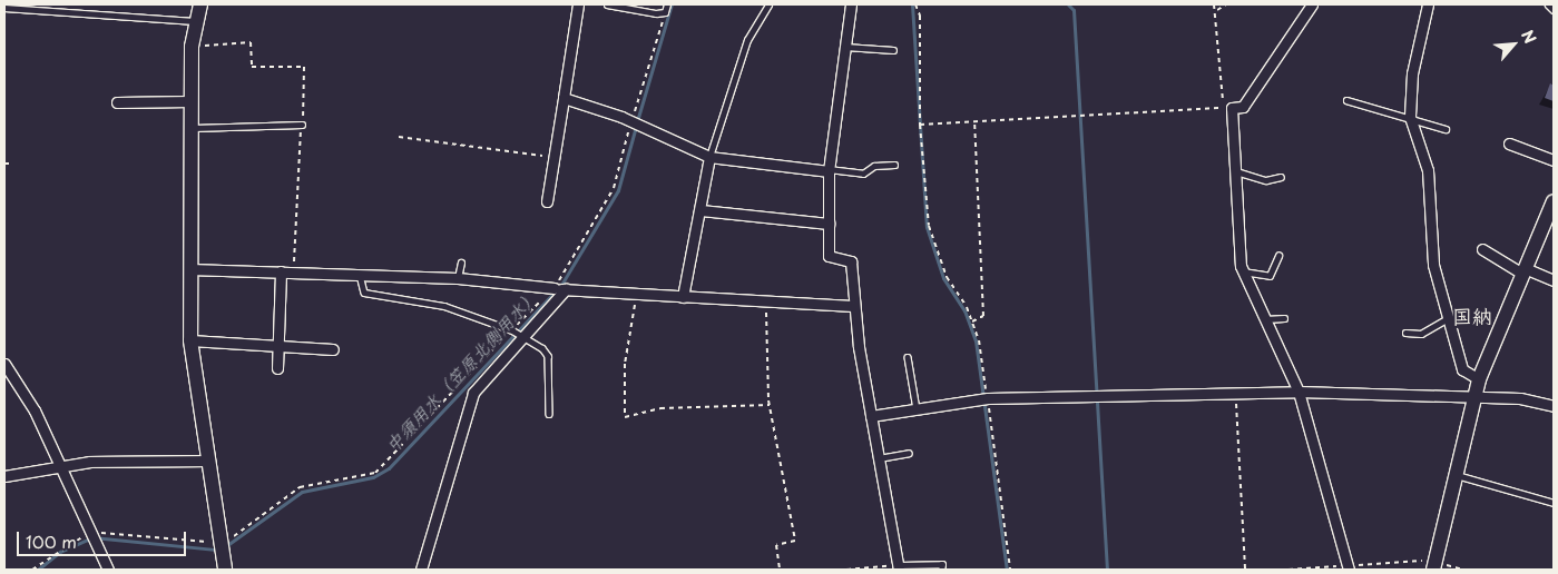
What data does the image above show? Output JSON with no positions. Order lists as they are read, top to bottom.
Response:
{
  "districts": ["国納"],
  "water": ["中須用水（笠原北側用水）"],
  "scale_bar": "100 m",
  "north": "top right"
}
